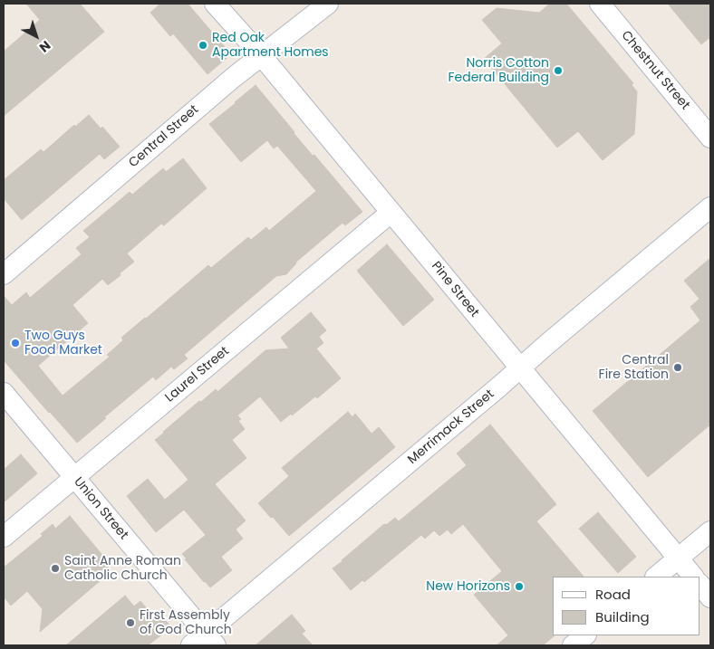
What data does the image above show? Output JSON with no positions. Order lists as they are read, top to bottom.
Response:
{
  "streets": {
    "street": [
      "Chestnut Street",
      "Central Street",
      "Pine Street",
      "Laurel Street",
      "Merrimack Street",
      "Union Street"
    ]
  },
  "crossings": [
    ["Central Street", "Pine Street"],
    ["Pine Street", "Laurel Street"],
    ["Pine Street", "Merrimack Street"],
    ["Laurel Street", "Union Street"],
    ["Merrimack Street", "Union Street"]
  ],
  "places": [
    "Red Oak Apartment Homes",
    "Norris Cotton Federal Building",
    "Two Guys Food Market",
    "Central Fire Station",
    "Saint Anne Roman Catholic Church",
    "New Horizons",
    "First Assembly of God Church"
  ],
  "legend": ["Road", "Building"],
  "north": "bottom right"
}
